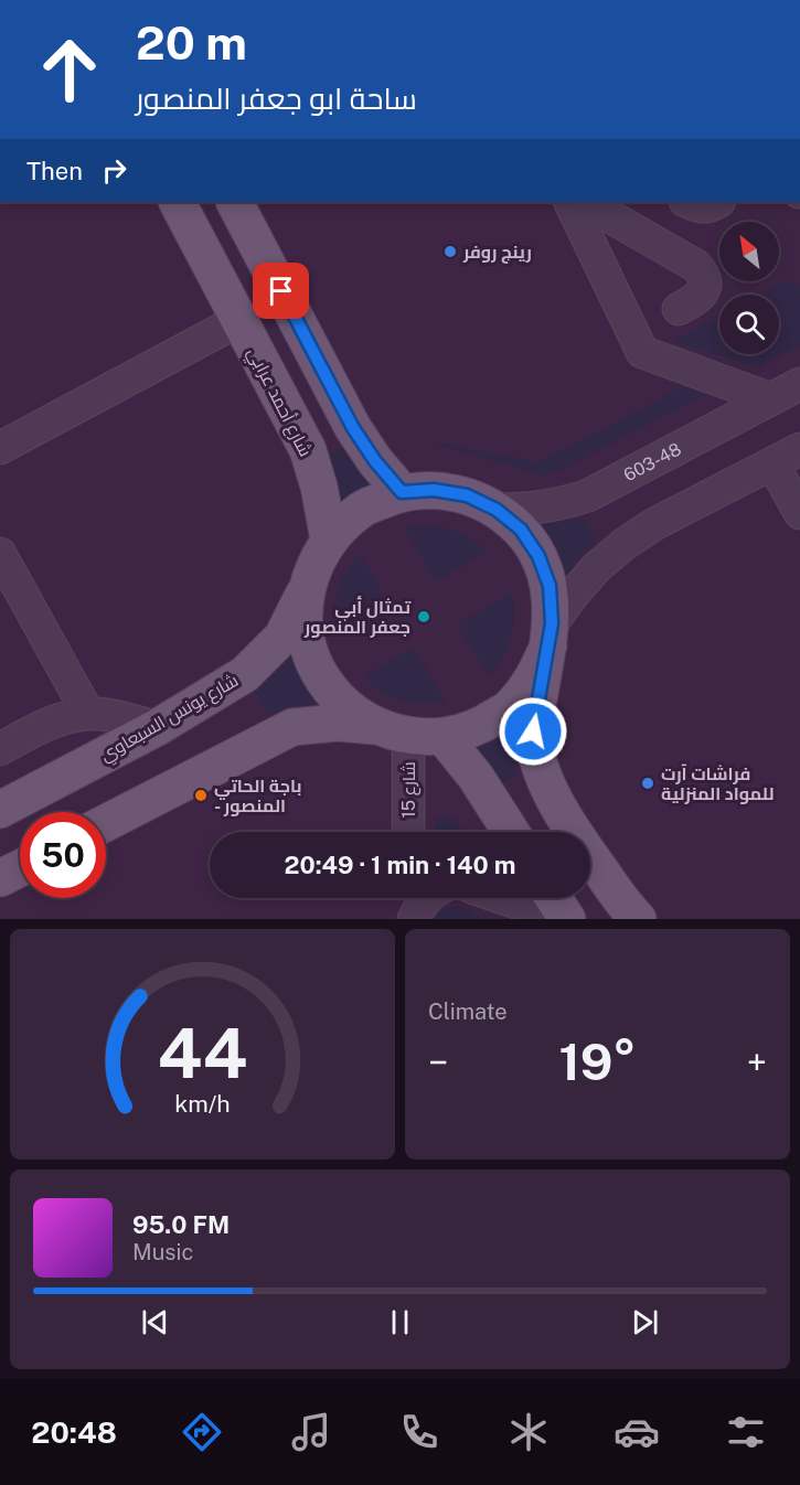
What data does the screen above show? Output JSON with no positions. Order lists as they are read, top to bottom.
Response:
{
  "streets": {
    "main road": ["شارع أحمد عرابي", "شارع يونس السبعاوي"],
    "street": ["603-48", "شارع 15"]
  },
  "places": [
    "رينج روفر",
    "تمثال أبي جعفر المنصور",
    "فراشات آرت للمواد المنزلية",
    "باجة الحاتي - المنصور"
  ],
  "north": "top left",
  "page": {
    "turn": ["20 m", "ساحة ابو جعفر المنصور"],
    "then": "Then",
    "limit": "50",
    "trip": "20:49 · 1 min · 140 m",
    "tile": "Climate",
    "heat": ["−", "19°", "+"],
    "song": ["95.0 FM", "Music"],
    "tabs": "20:48",
    "gauge": ["44", "km/h"]
  }
}
